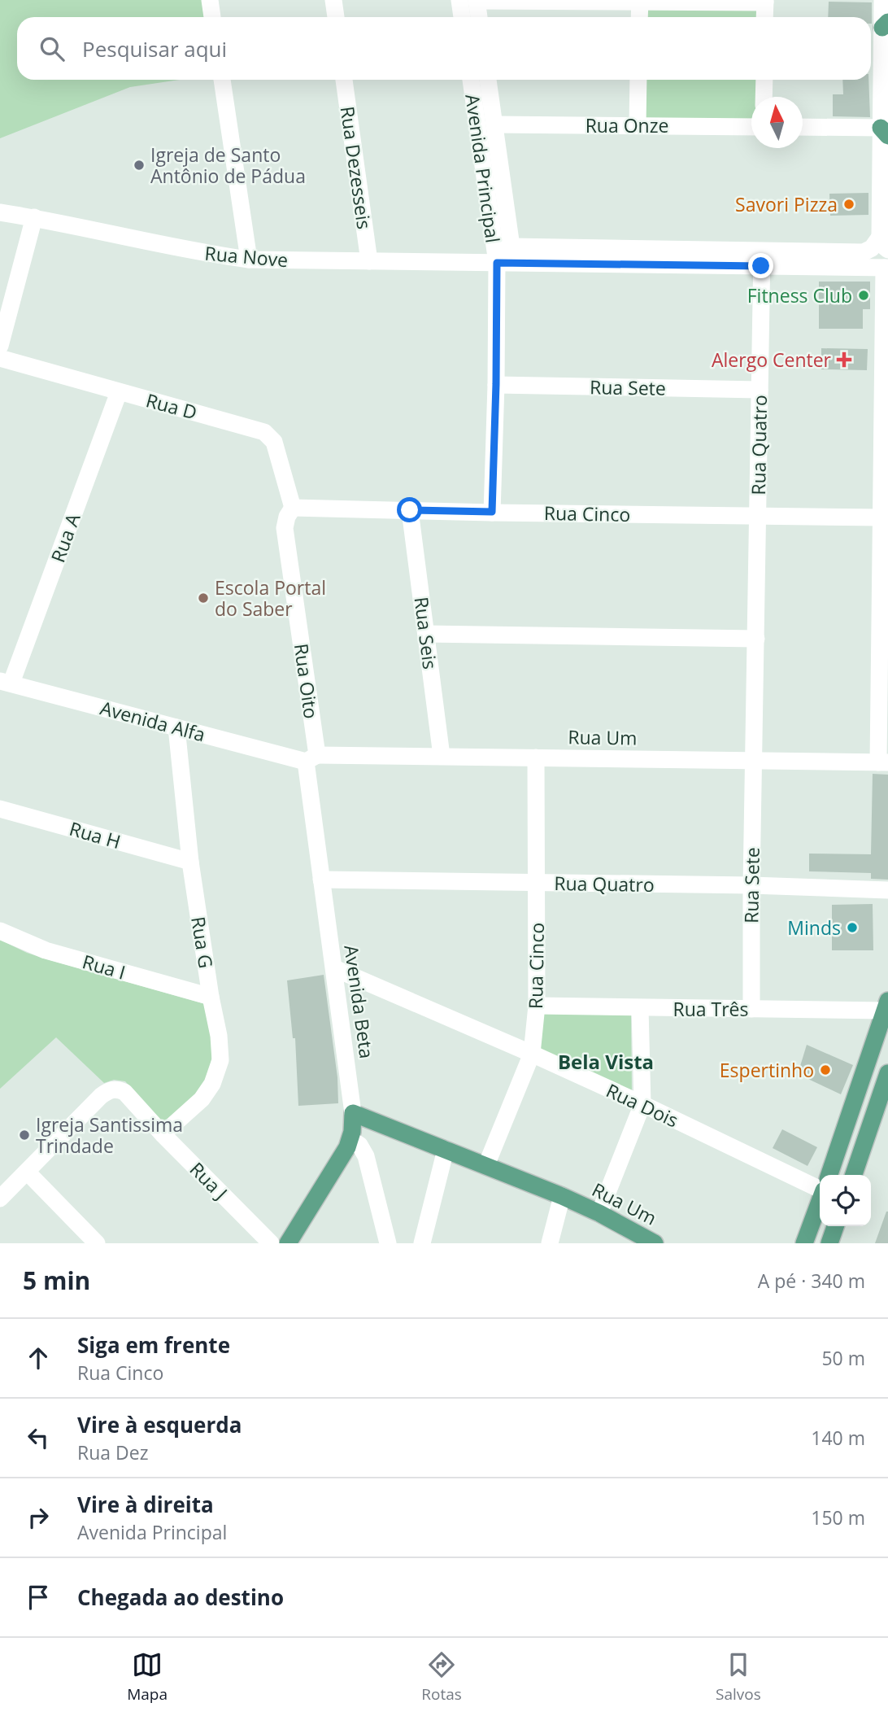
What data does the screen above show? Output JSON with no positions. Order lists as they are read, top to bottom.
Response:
{
  "streets": {
    "main road": ["Rua Um", "Avenida Beta"],
    "street": [
      "Rua Onze",
      "Rua Dezesseis",
      "Avenida Principal",
      "Rua Nove",
      "Rua Sete",
      "Rua D",
      "Rua Quatro",
      "Rua Cinco",
      "Rua A",
      "Rua Seis",
      "Rua Oito",
      "Avenida Alfa",
      "Rua H",
      "Rua G",
      "Rua I",
      "Rua Três",
      "Rua Dois",
      "Rua J"
    ]
  },
  "crossings": [
    ["Rua Onze", "Avenida Principal"],
    ["Rua Dezesseis", "Rua Nove"],
    ["Avenida Principal", "Rua Nove"],
    ["Avenida Principal", "Rua Quatro"],
    ["Rua Sete", "Rua Quatro"],
    ["Rua Sete", "Rua Um"],
    ["Rua Sete", "Rua Três"],
    ["Rua D", "Rua Cinco"],
    ["Rua D", "Rua A"],
    ["Rua D", "Rua Oito"],
    ["Rua Quatro", "Rua Cinco"],
    ["Rua Quatro", "Rua Um"],
    ["Rua Quatro", "Avenida Beta"],
    ["Rua Cinco", "Rua Seis"],
    ["Rua Cinco", "Rua Oito"],
    ["Rua Cinco", "Rua Um"],
    ["Rua Cinco", "Rua Três"],
    ["Rua Cinco", "Rua Dois"],
    ["Rua A", "Avenida Alfa"],
    ["Rua Seis", "Rua Um"],
    ["Rua Oito", "Avenida Alfa"],
    ["Rua Oito", "Rua Um"],
    ["Rua Oito", "Avenida Beta"],
    ["Avenida Alfa", "Rua Um"],
    ["Avenida Alfa", "Rua G"],
    ["Avenida Alfa", "Avenida Beta"],
    ["Rua Um", "Avenida Beta"],
    ["Rua H", "Rua G"],
    ["Rua G", "Rua I"],
    ["Rua G", "Rua J"],
    ["Avenida Beta", "Rua Dois"]
  ],
  "districts": ["Bela Vista"],
  "places": {
    "other": [
      "Igreja de Santo Antônio de Pádua",
      "Savori Pizza",
      "Fitness Club",
      "Escola Portal do Saber",
      "Minds",
      "Espertinho",
      "Igreja Santissima Trindade"
    ],
    "health": ["Alergo Center"]
  },
  "north": "top",
  "page": {
    "search": "Pesquisar aqui",
    "heading": ["5 min", "A pé · 340 m"],
    "list": [
      ["Siga em frente", "Rua Cinco", "50 m"],
      ["Vire à esquerda", "Rua Dez", "140 m"],
      ["Vire à direita", "Avenida Principal", "150 m"],
      "Chegada ao destino"
    ],
    "nav": ["Mapa", "Rotas", "Salvos"]
  }
}
